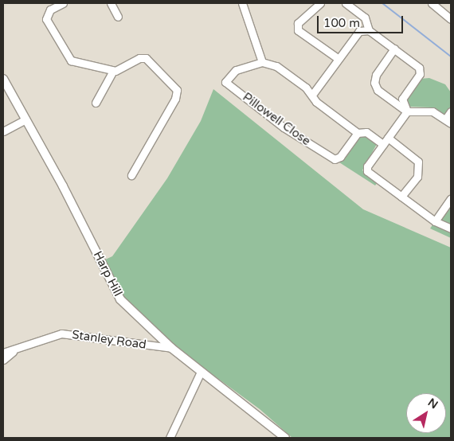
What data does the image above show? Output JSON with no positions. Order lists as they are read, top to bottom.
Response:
{
  "streets": {
    "street": ["Pillowell Close", "Harp Hill", "Stanley Road"]
  },
  "crossings": [
    ["Harp Hill", "Stanley Road"]
  ],
  "scale_bar": "100 m",
  "north": "top right"
}
